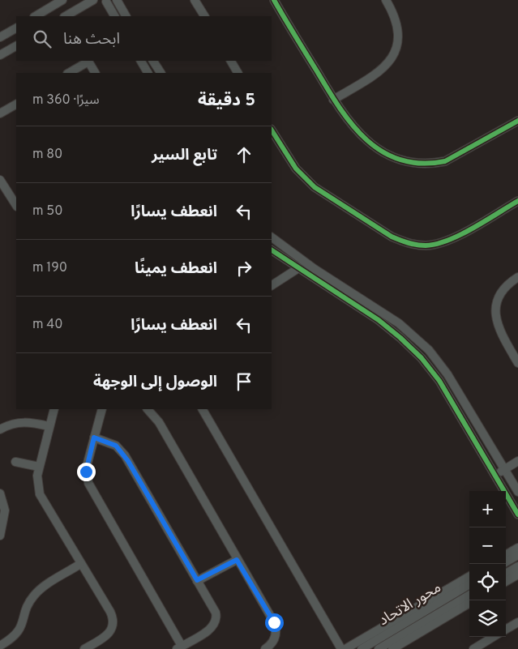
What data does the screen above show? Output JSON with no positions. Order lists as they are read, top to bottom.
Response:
{
  "streets": {
    "street": ["محور الاتحاد"]
  },
  "page": {
    "search": "ابحث هنا",
    "heading": ["5 دقيقة", "سيرًا · 360 m"],
    "list": [
      ["تابع السير", "80 m"],
      ["انعطف يسارًا", "50 m"],
      ["انعطف يمينًا", "190 m"],
      ["انعطف يسارًا", "40 m"],
      "الوصول إلى الوجهة"
    ],
    "map_buttons": ["+", "−"]
  }
}
